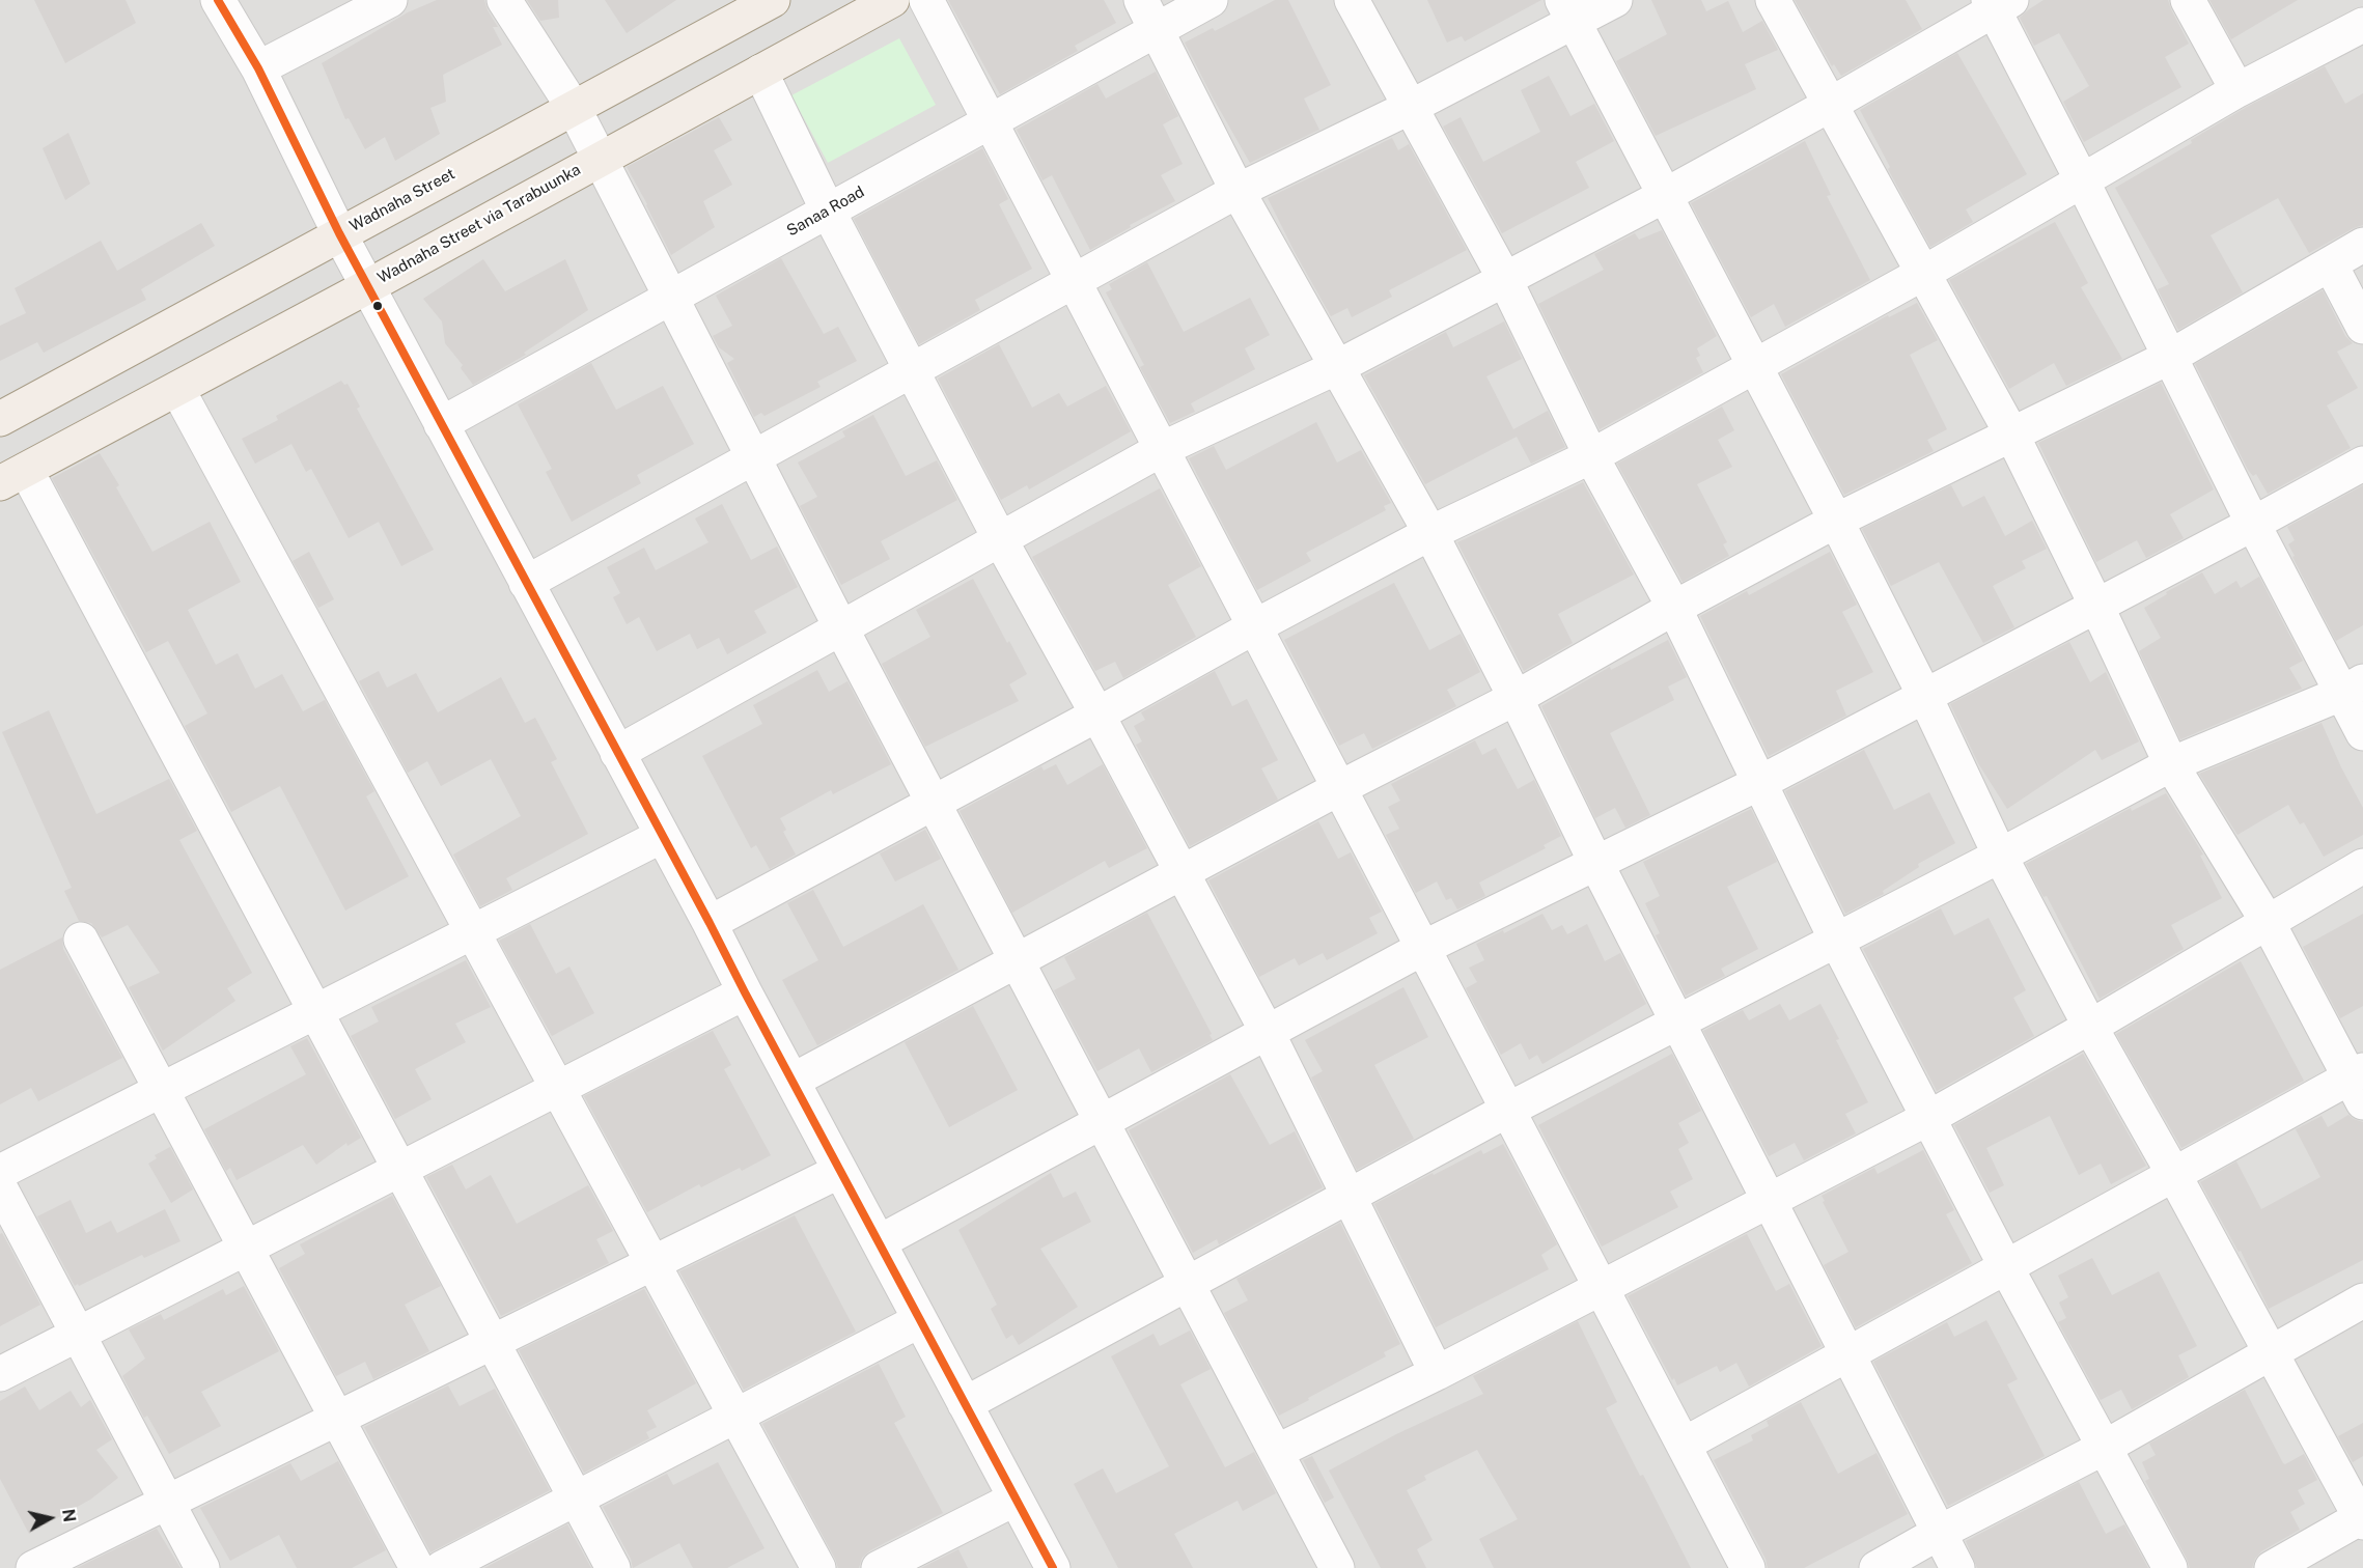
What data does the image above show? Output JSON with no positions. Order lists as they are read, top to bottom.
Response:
{
  "streets": {
    "main road": ["Wadnaha Street", "Wadnaha Street via Tarabuunka"],
    "street": ["Sanaa Road"]
  },
  "north": "right"
}
